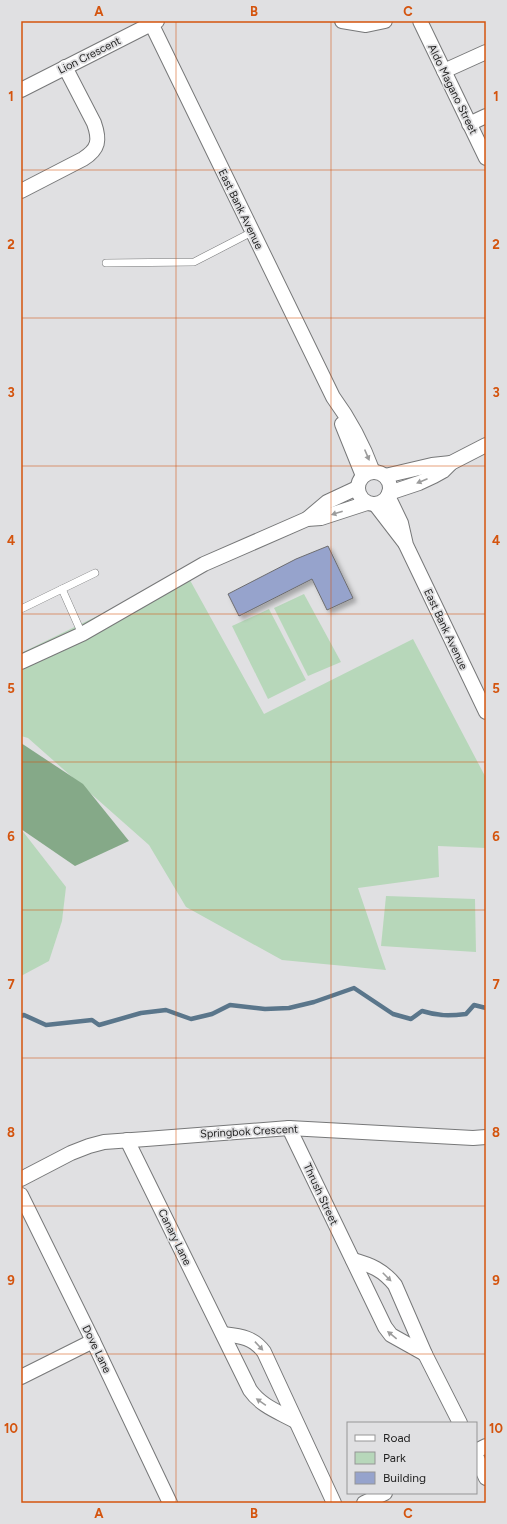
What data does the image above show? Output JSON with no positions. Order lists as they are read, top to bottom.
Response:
{
  "streets": {
    "street": [
      "Lion Crescent",
      "Aldo Magano Street",
      "East Bank Avenue",
      "Springbok Crescent",
      "Thrush Street",
      "Canary Lane",
      "Dove Lane"
    ]
  },
  "crossings": [
    ["Lion Crescent", "East Bank Avenue"],
    ["Springbok Crescent", "Thrush Street"],
    ["Springbok Crescent", "Canary Lane"]
  ],
  "legend": ["Road", "Park", "Building"],
  "grid": {
    "columns": ["A", "B", "C"],
    "rows": [
      "1",
      "2",
      "3",
      "4",
      "5",
      "6",
      "7",
      "8",
      "9",
      "10"
    ]
  }
}
